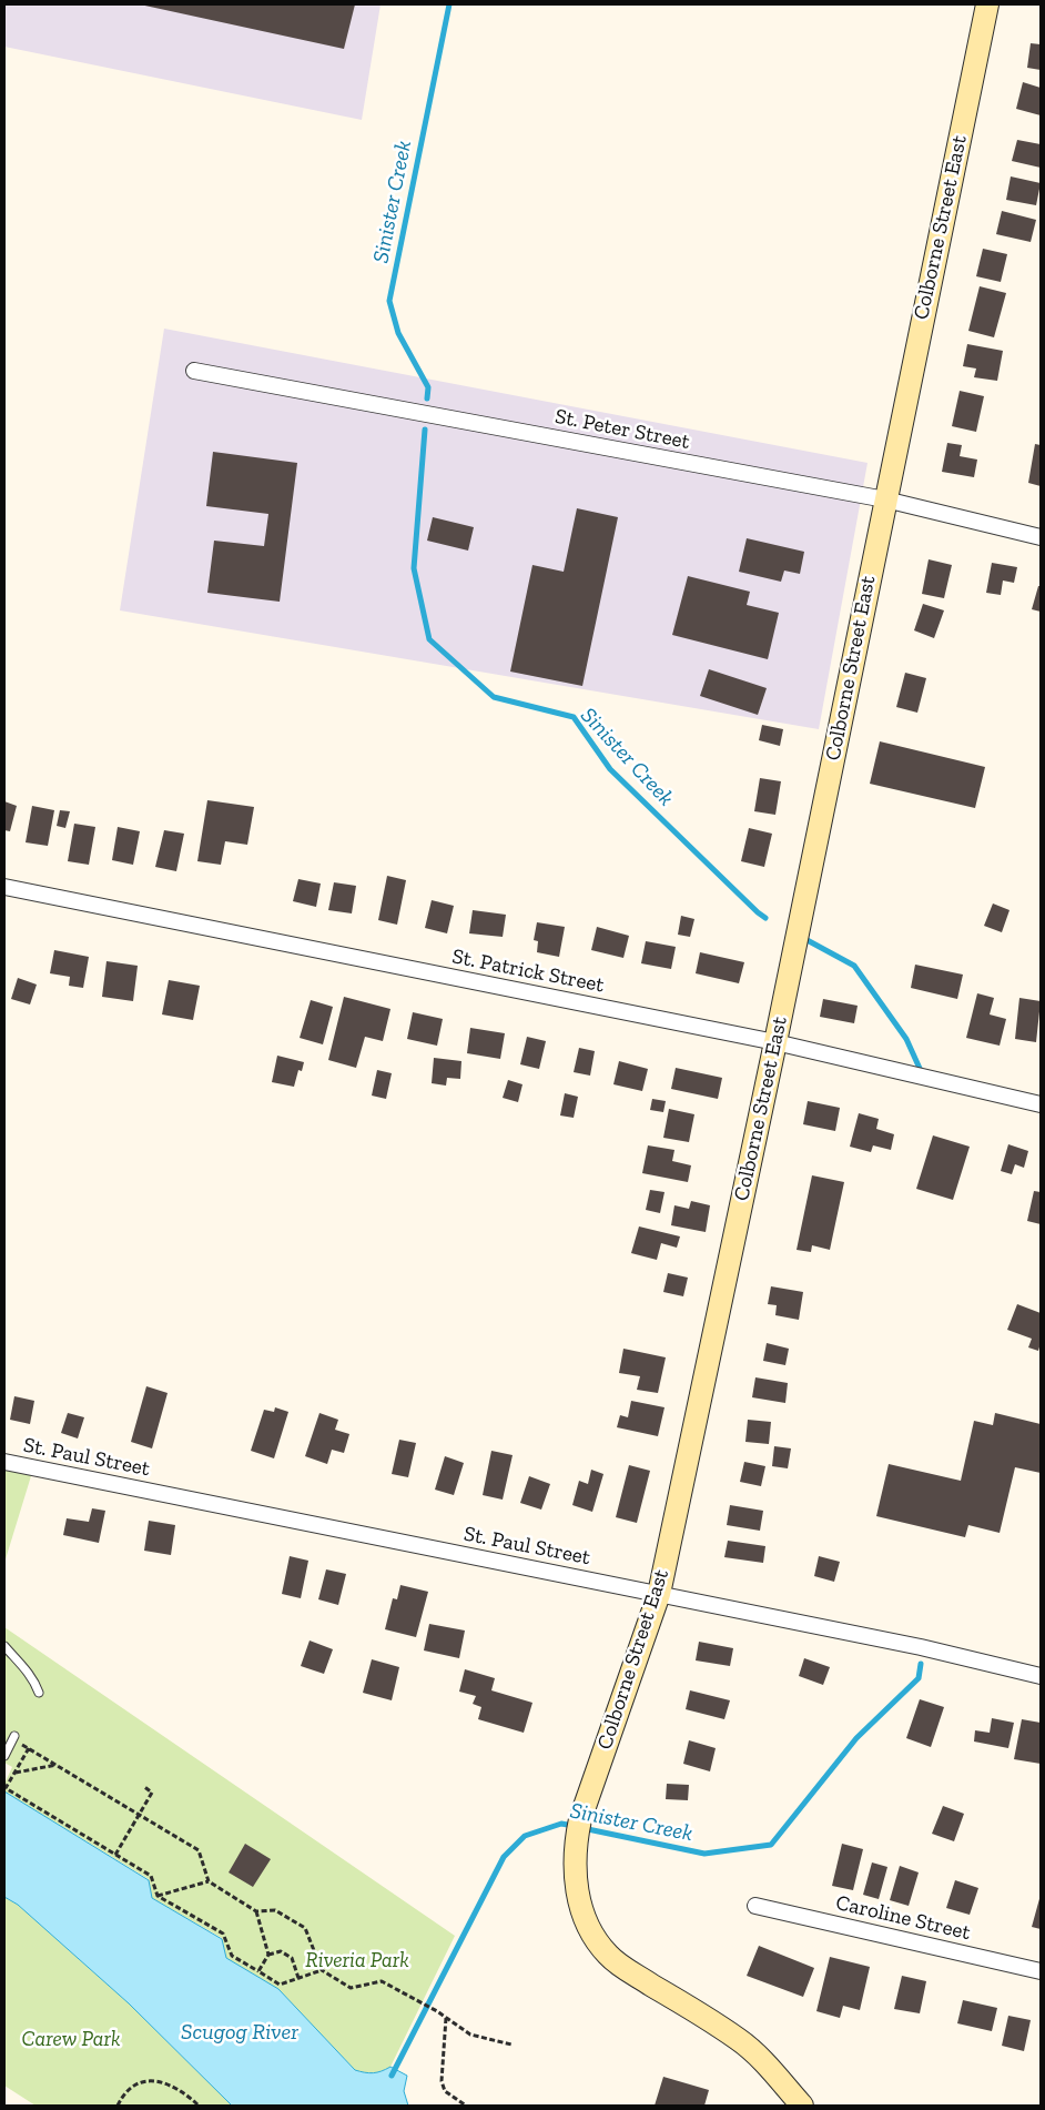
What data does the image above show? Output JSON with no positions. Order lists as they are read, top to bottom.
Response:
{
  "streets": {
    "main road": ["Colborne Street East"],
    "street": [
      "St. Peter Street",
      "St. Patrick Street",
      "St. Paul Street",
      "Caroline Street"
    ]
  },
  "crossings": [
    ["Colborne Street East", "St. Peter Street"],
    ["Colborne Street East", "St. Patrick Street"],
    ["Colborne Street East", "St. Paul Street"]
  ],
  "water": ["Sinister Creek", "Scugog River"],
  "parks": ["Riveria Park", "Carew Park"]
}
